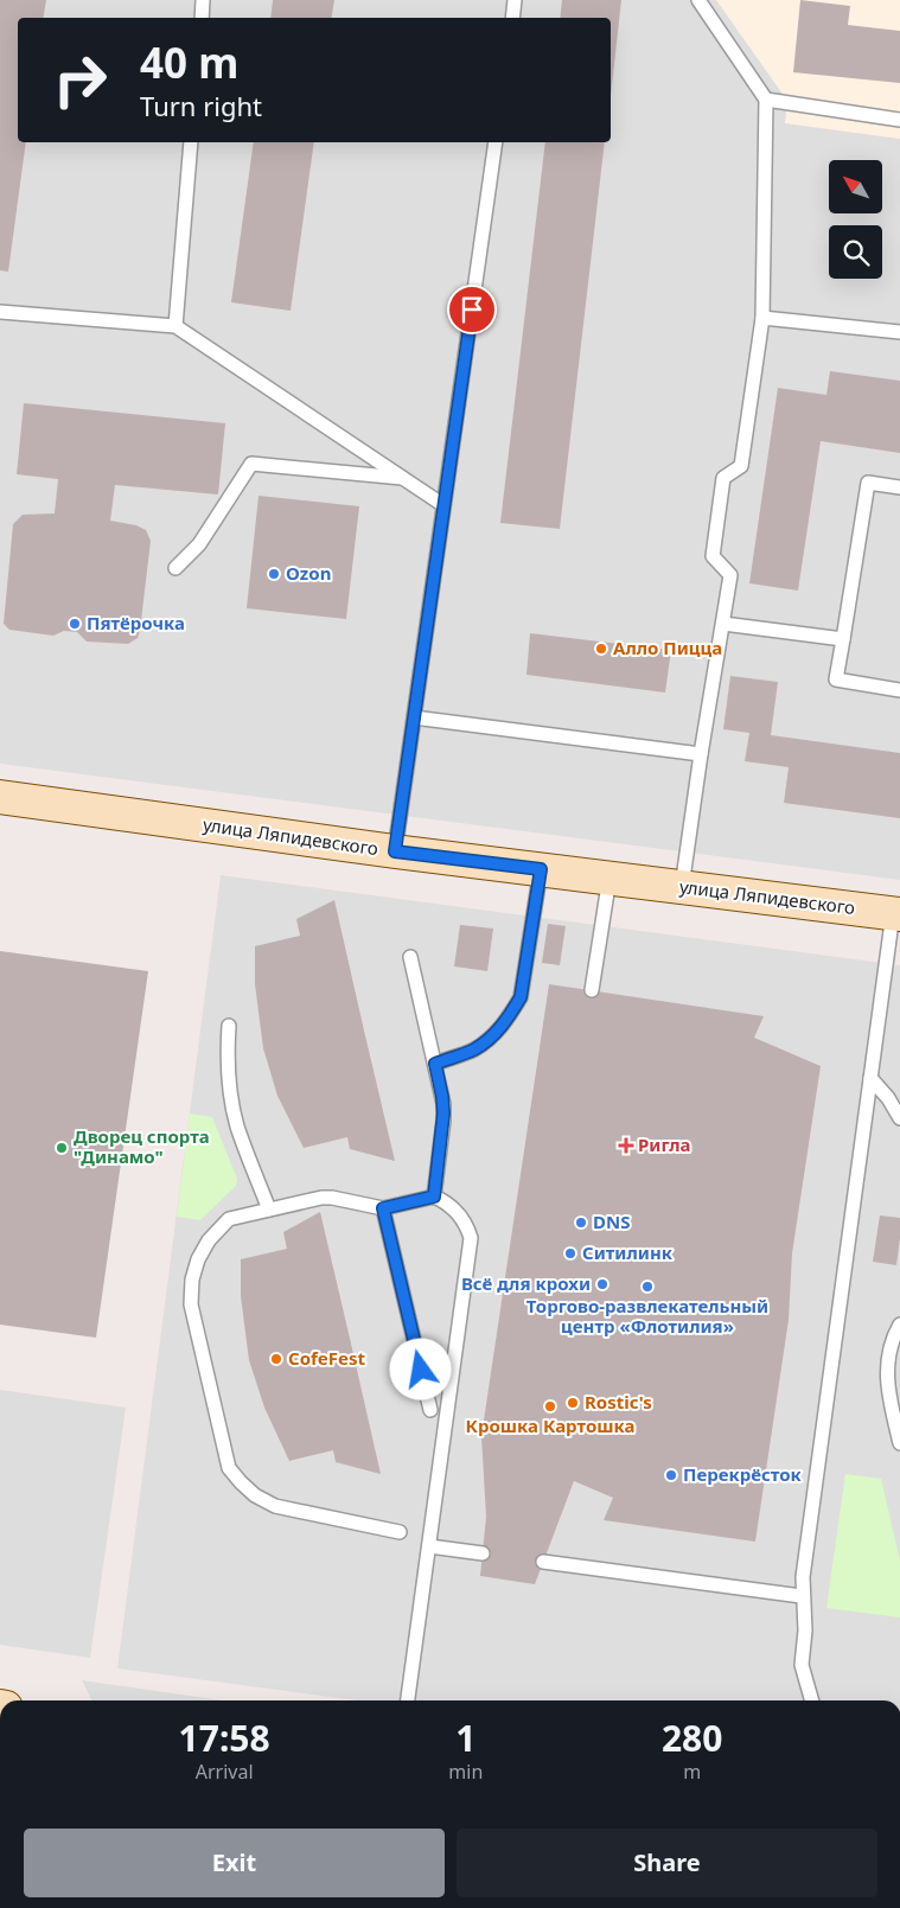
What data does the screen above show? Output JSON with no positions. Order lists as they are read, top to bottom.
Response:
{
  "streets": {
    "street": ["улица Ляпидевского"]
  },
  "places": {
    "other": [
      "Ozon",
      "Пятёрочка",
      "Алло Пицца",
      "Дворец спорта \"Динамо\"",
      "DNS",
      "Ситилинк",
      "Всё для крохи",
      "Торгово-развлекательный центр «Флотилия»",
      "CofeFest",
      "Rostic's",
      "Крошка Картошка",
      "Перекрёсток"
    ],
    "health": ["Ригла"]
  },
  "north": "top left",
  "page": {
    "turn": ["40 m", "Turn right"],
    "eta": [
      "17:58",
      "Arrival",
      "1",
      "min",
      "280",
      "m"
    ],
    "buttons": ["Exit", "Share"]
  }
}
